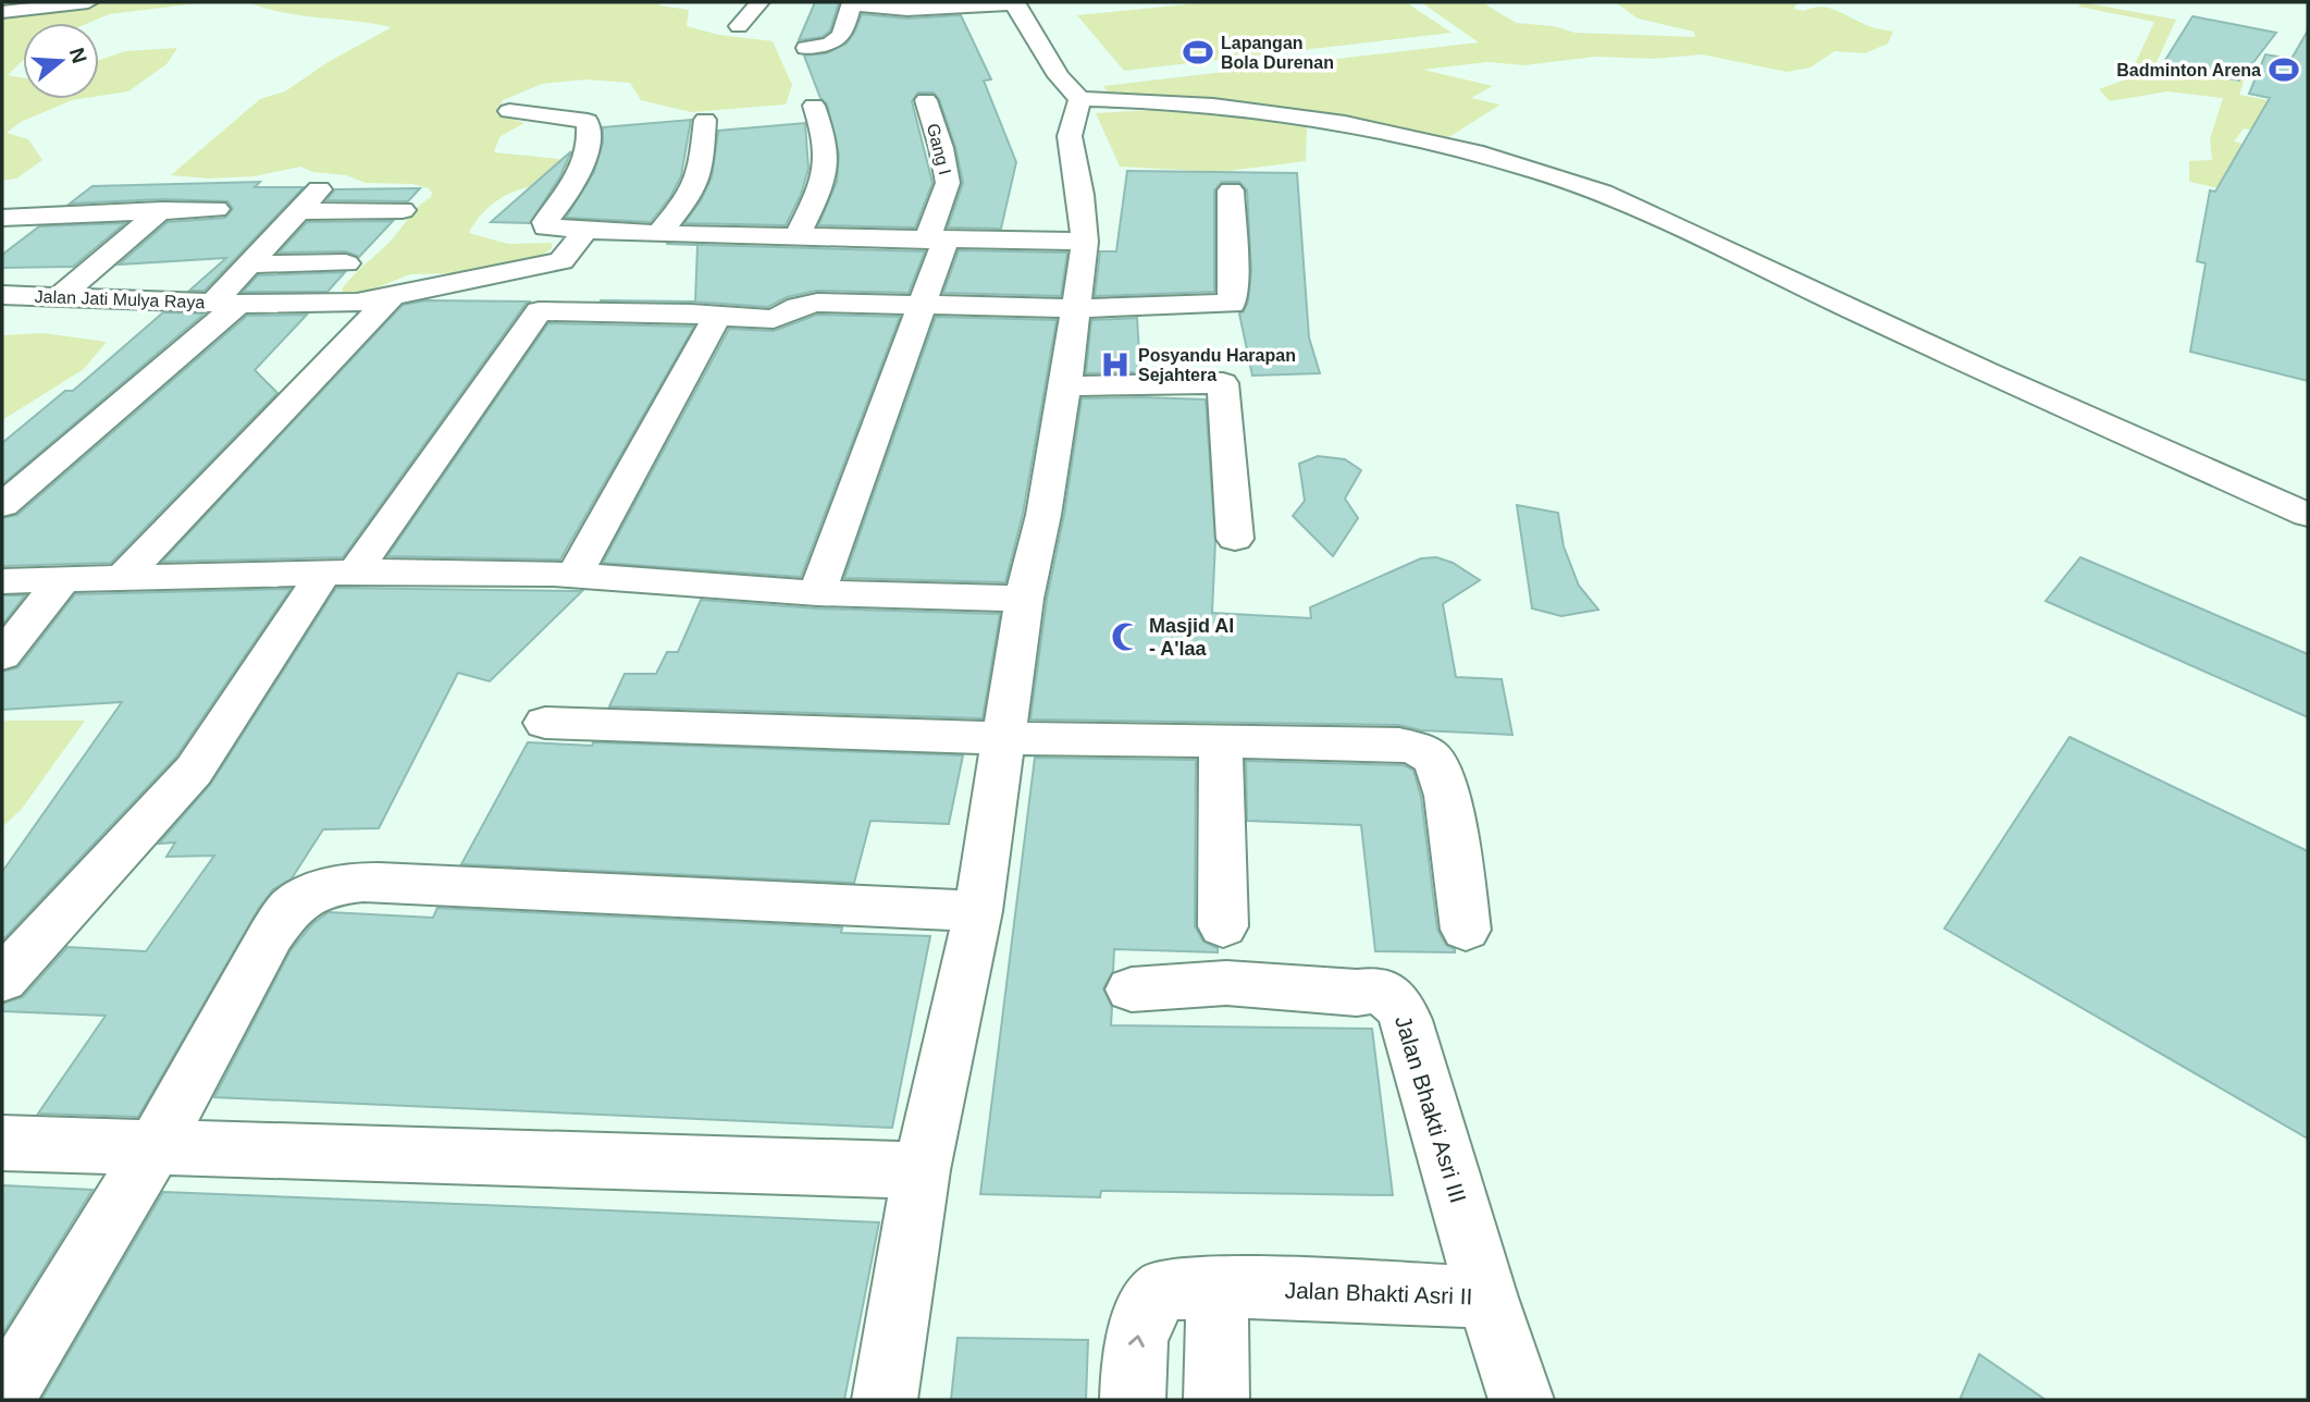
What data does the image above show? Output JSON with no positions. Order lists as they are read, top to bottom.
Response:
{
  "streets": {
    "street": [
      "Gang I",
      "Jalan Jati Mulya Raya",
      "Jalan Bhakti Asri III",
      "Jalan Bhakti Asri II"
    ]
  },
  "crossings": [
    ["Jalan Bhakti Asri III", "Jalan Bhakti Asri II"]
  ],
  "places": {
    "sports": ["Lapangan Bola Durenan", "Badminton Arena"],
    "hospital": ["Posyandu Harapan Sejahtera"],
    "mosque": ["Masjid Al - A'laa"]
  },
  "north": "right"
}
